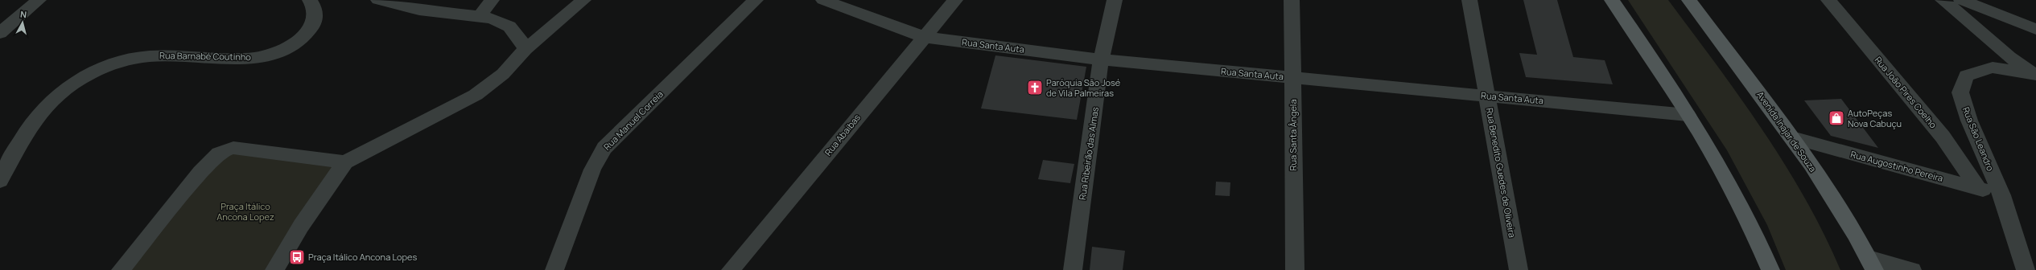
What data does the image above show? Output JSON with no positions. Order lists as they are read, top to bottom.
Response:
{
  "streets": {
    "main road": ["Avenida Inajar de Souza"],
    "street": [
      "Rua Santa Auta",
      "Rua Barnabé Coutinho",
      "Rua João Pires Coelho",
      "Rua Manuel Correia",
      "Rua Abaibas",
      "Rua Santa Ângela",
      "Rua São Leandro",
      "Rua Ribeirão das Almas",
      "Rua Augostinho Pereira",
      "Rua Benedito Guedes de Oliveira"
    ]
  },
  "crossings": [
    ["Rua Santa Auta", "Rua Abaibas"],
    ["Rua Santa Auta", "Rua Santa Ângela"],
    ["Rua Santa Auta", "Rua Ribeirão das Almas"],
    ["Rua Santa Auta", "Rua Benedito Guedes de Oliveira"],
    ["Rua João Pires Coelho", "Rua Augostinho Pereira"],
    ["Avenida Inajar de Souza", "Rua Augostinho Pereira"],
    ["Rua São Leandro", "Rua Augostinho Pereira"]
  ],
  "parks": ["Praça Itálico Ancona Lopez"],
  "places": {
    "church": ["Paróquia São José de Vila Palmeiras"],
    "shop": ["AutoPeças Nova Cabuçu"],
    "bus stop": ["Praça Itálico Ancona Lopes"]
  },
  "north": "top"
}
